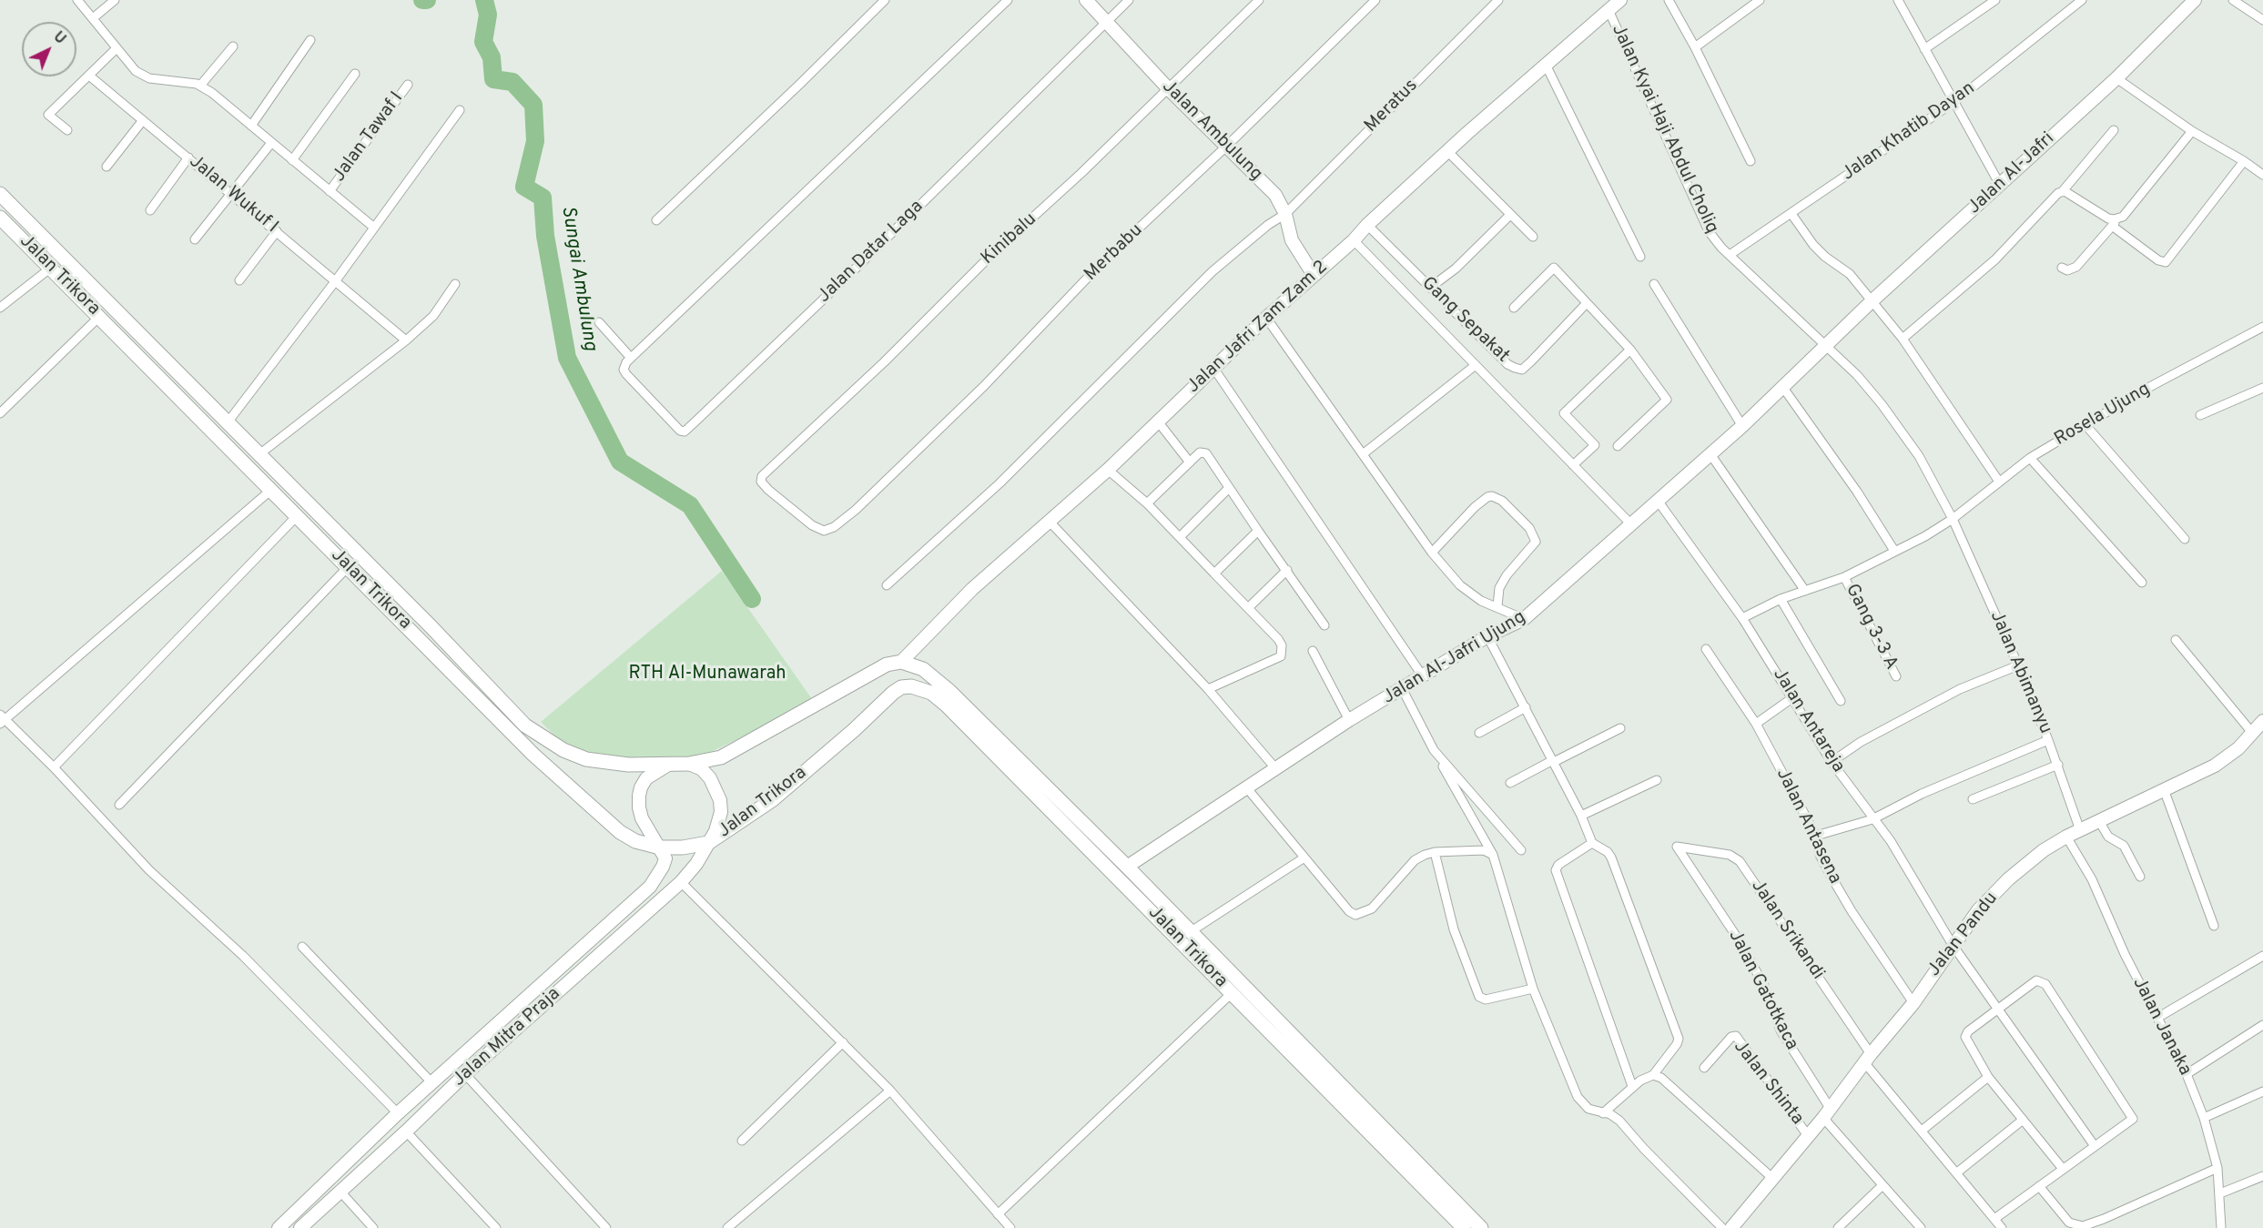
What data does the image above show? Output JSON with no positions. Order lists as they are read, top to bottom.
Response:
{
  "streets": {
    "main road": ["Jalan Trikora"],
    "street": [
      "Meratus",
      "Jalan Kyai Haji Abdul Choliq",
      "Jalan Ambulung",
      "Jalan Khatib Dayan",
      "Jalan Tawaf I",
      "Jalan Al-Jafri",
      "Jalan Wukuf I",
      "Kinibalu",
      "Jalan Datar Laga",
      "Merbabu",
      "Gang Sepakat",
      "Jalan Jafri Zam Zam 2",
      "Rosela Ujung",
      "Gang 3-3 A",
      "Jalan Al-Jafri Ujung",
      "Jalan Abimanyu",
      "Jalan Antareja",
      "Jalan Antasena",
      "Jalan Srikandi",
      "Jalan Pandu",
      "Jalan Gatotkaca",
      "Jalan Janaka",
      "Jalan Mitra Praja",
      "Jalan Shinta"
    ]
  },
  "crossings": [
    ["Meratus", "Jalan Ambulung"],
    ["Jalan Kyai Haji Abdul Choliq", "Jalan Khatib Dayan"],
    ["Jalan Kyai Haji Abdul Choliq", "Jalan Al-Jafri"],
    ["Jalan Kyai Haji Abdul Choliq", "Jalan Jafri Zam Zam 2"],
    ["Jalan Kyai Haji Abdul Choliq", "Rosela Ujung"],
    ["Jalan Kyai Haji Abdul Choliq", "Jalan Al-Jafri Ujung"],
    ["Jalan Kyai Haji Abdul Choliq", "Jalan Abimanyu"],
    ["Jalan Ambulung", "Kinibalu"],
    ["Jalan Ambulung", "Jalan Datar Laga"],
    ["Jalan Ambulung", "Merbabu"],
    ["Jalan Ambulung", "Jalan Jafri Zam Zam 2"],
    ["Jalan Al-Jafri", "Jalan Al-Jafri Ujung"],
    ["Kinibalu", "Merbabu"],
    ["Jalan Trikora", "Jalan Jafri Zam Zam 2"],
    ["Jalan Trikora", "Jalan Al-Jafri Ujung"],
    ["Jalan Trikora", "Jalan Mitra Praja"],
    ["Gang Sepakat", "Jalan Jafri Zam Zam 2"],
    ["Rosela Ujung", "Gang 3-3 A"],
    ["Rosela Ujung", "Jalan Abimanyu"],
    ["Rosela Ujung", "Jalan Antareja"],
    ["Jalan Al-Jafri Ujung", "Jalan Antareja"],
    ["Jalan Abimanyu", "Jalan Pandu"],
    ["Jalan Antareja", "Jalan Pandu"],
    ["Jalan Antasena", "Jalan Pandu"],
    ["Jalan Srikandi", "Jalan Pandu"],
    ["Jalan Srikandi", "Jalan Gatotkaca"],
    ["Jalan Pandu", "Jalan Gatotkaca"],
    ["Jalan Pandu", "Jalan Janaka"],
    ["Jalan Pandu", "Jalan Shinta"]
  ],
  "water": ["Sungai Ambulung"],
  "parks": ["RTH Al-Munawarah"],
  "north": "top right"
}
